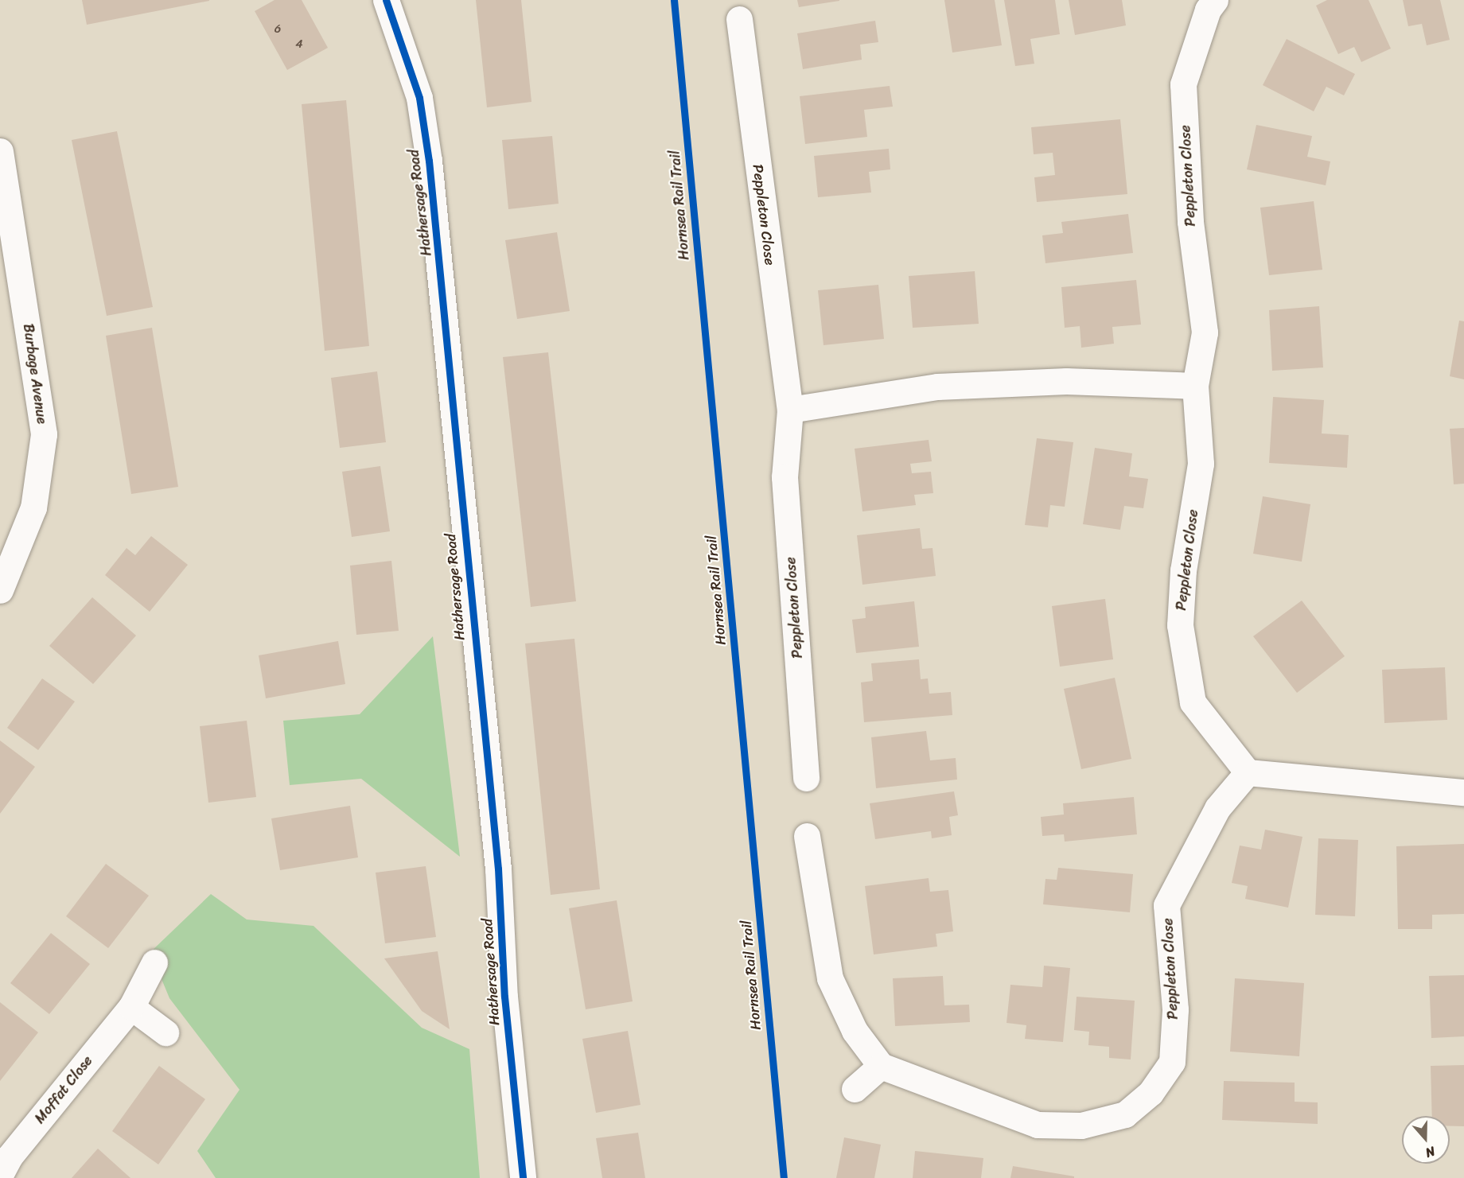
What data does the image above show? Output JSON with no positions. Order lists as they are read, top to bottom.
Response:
{
  "streets": {
    "street": [
      "Peppleton Close",
      "Hathersage Road",
      "Burbage Avenue",
      "Moffat Close"
    ],
    "cycle path": ["Hornsea Rail Trail"]
  },
  "house_numbers": ["6", "4"],
  "north": "bottom"
}
